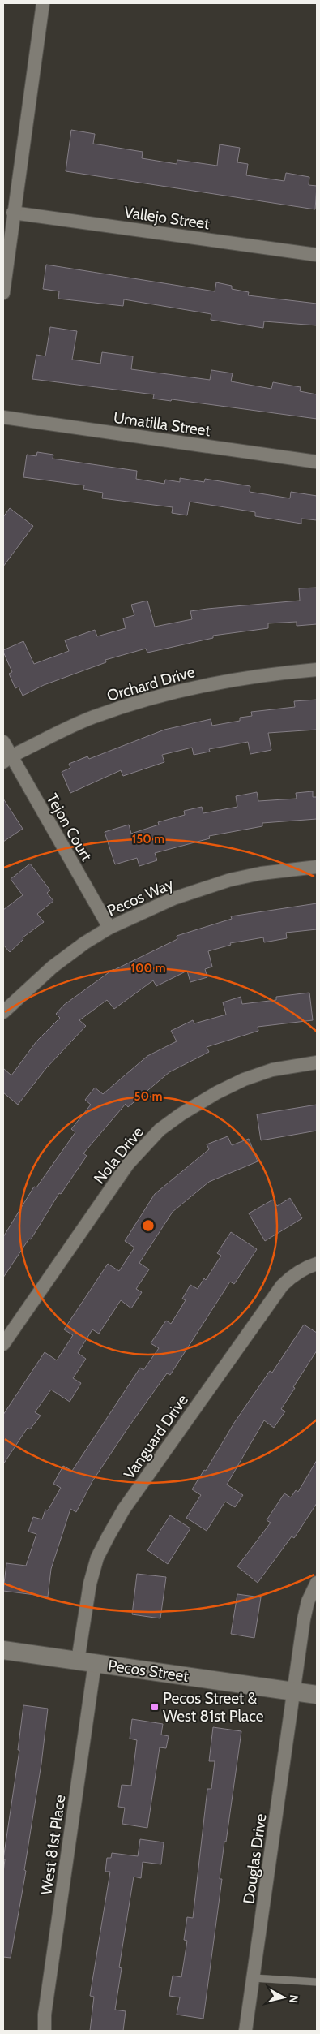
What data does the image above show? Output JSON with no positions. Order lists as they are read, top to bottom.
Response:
{
  "streets": {
    "main road": ["Pecos Street"],
    "street": [
      "Vallejo Street",
      "Umatilla Street",
      "Orchard Drive",
      "Tejon Court",
      "Pecos Way",
      "Nola Drive",
      "Vanguard Drive",
      "West 81st Place",
      "Douglas Drive"
    ]
  },
  "crossings": [
    ["Orchard Drive", "Tejon Court"],
    ["Tejon Court", "Pecos Way"],
    ["Vanguard Drive", "Pecos Street"],
    ["Vanguard Drive", "West 81st Place"],
    ["Pecos Street", "West 81st Place"],
    ["Pecos Street", "Douglas Drive"]
  ],
  "places": {
    "transit": ["Pecos Street & West 81st Place"]
  },
  "north": "right",
  "rings": ["150 m", "100 m", "50 m"]
}
